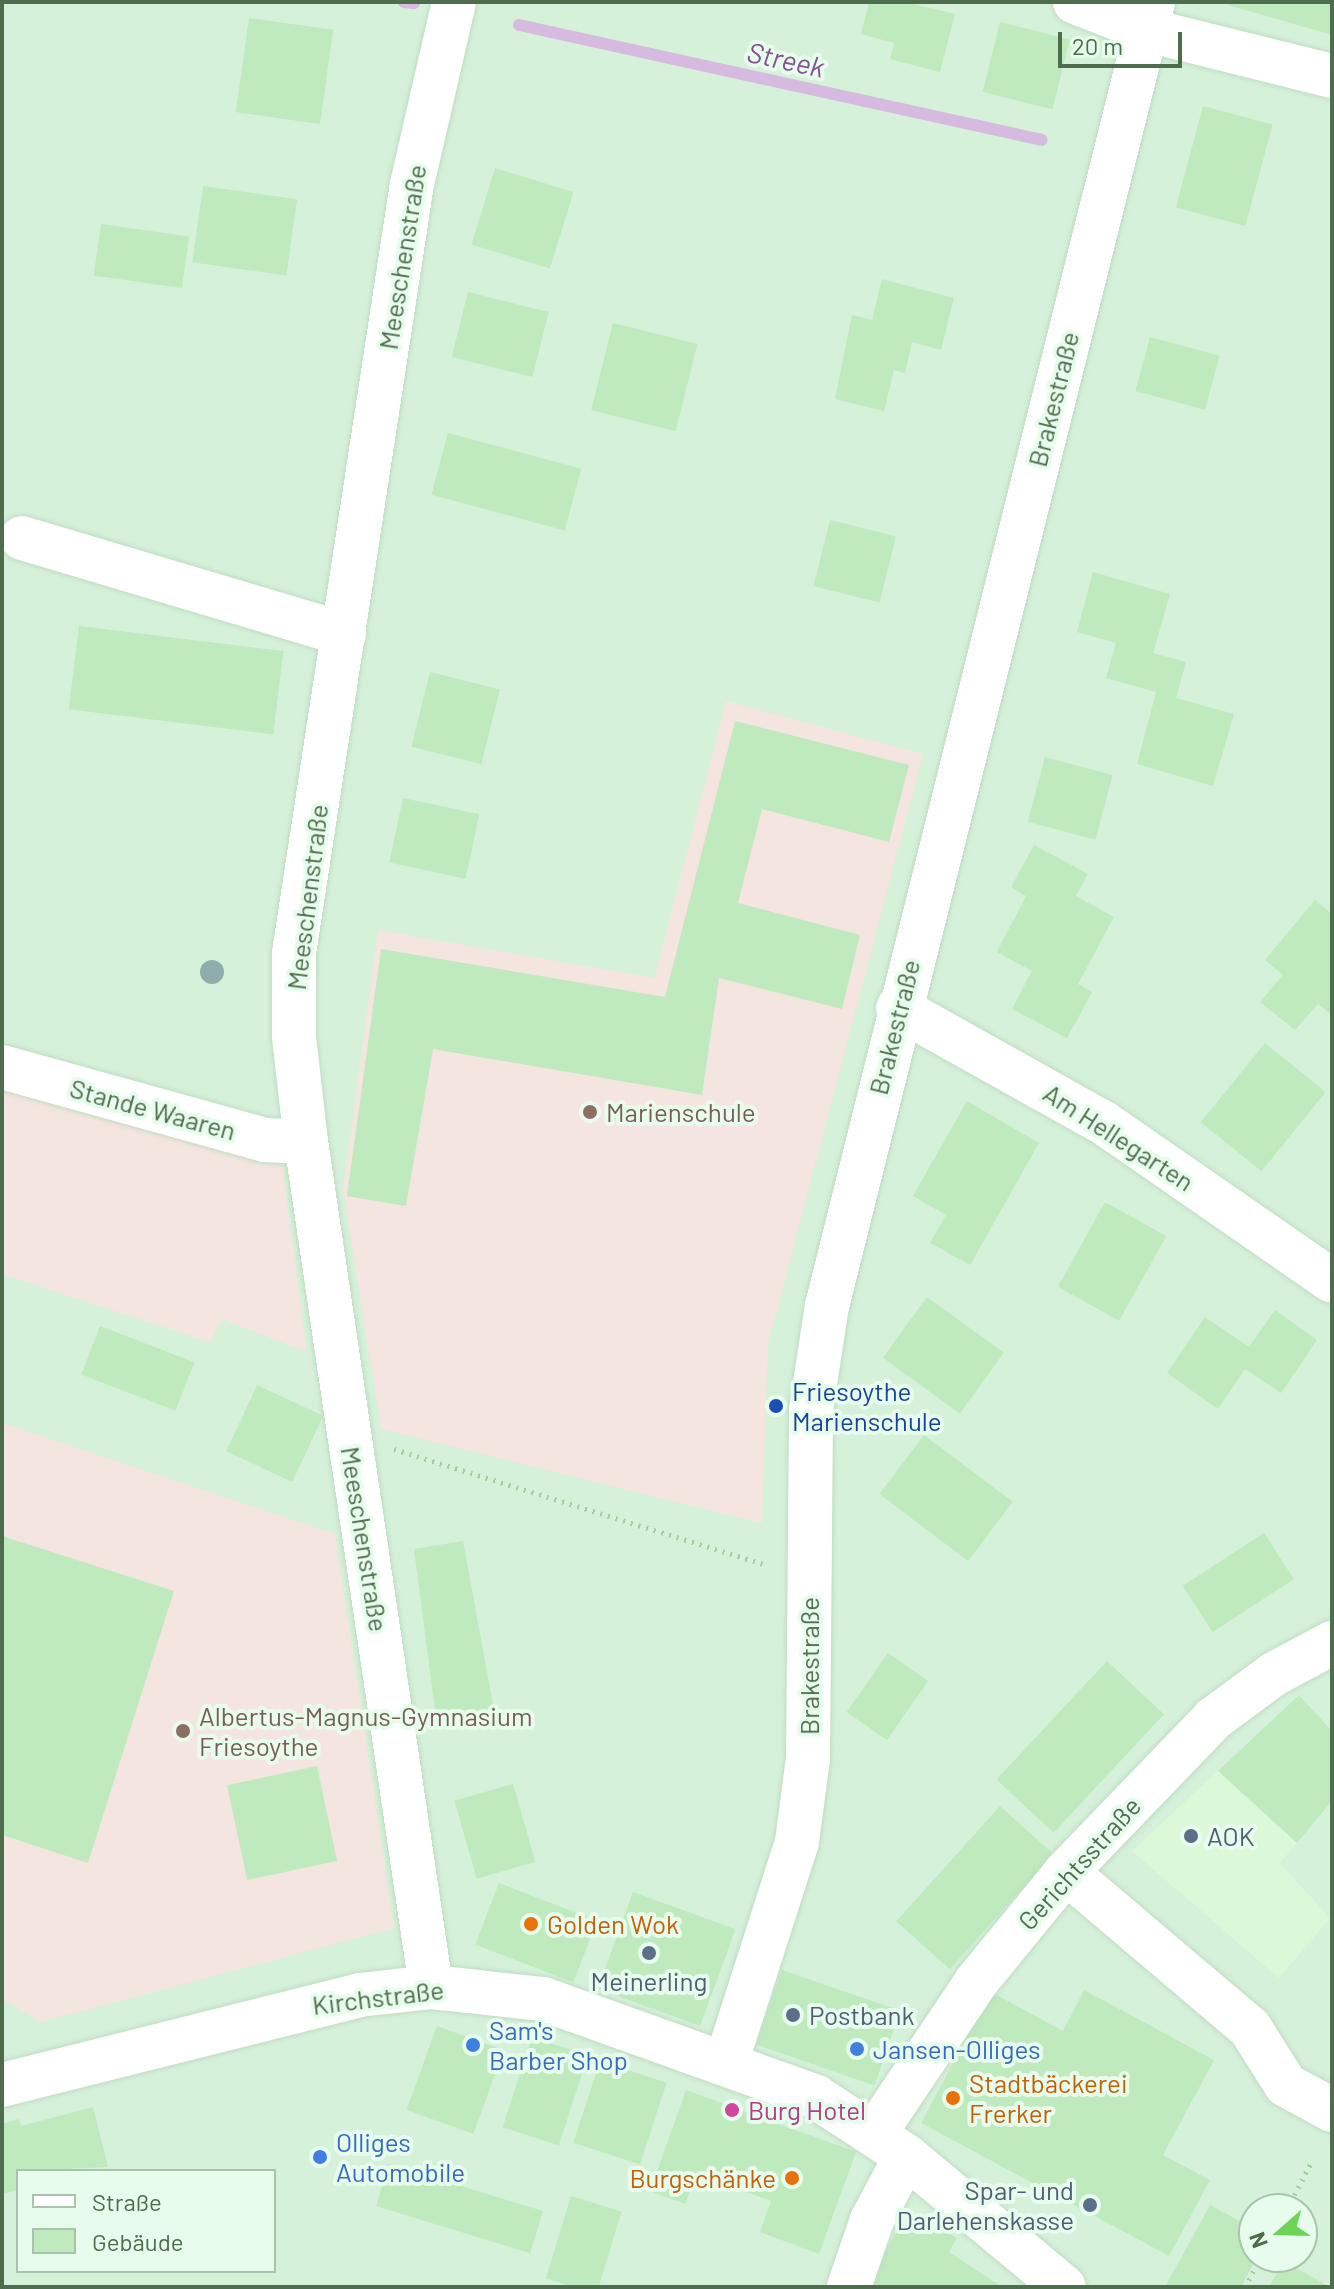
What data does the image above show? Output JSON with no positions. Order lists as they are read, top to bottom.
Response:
{
  "streets": {
    "street": [
      "Meeschenstraße",
      "Brakestraße",
      "Stande Waaren",
      "Am Hellegarten",
      "Gerichtsstraße",
      "Kirchstraße"
    ]
  },
  "crossings": [
    ["Meeschenstraße", "Stande Waaren"],
    ["Meeschenstraße", "Kirchstraße"],
    ["Brakestraße", "Am Hellegarten"],
    ["Brakestraße", "Kirchstraße"],
    ["Gerichtsstraße", "Kirchstraße"]
  ],
  "water": ["Streek"],
  "places": [
    "Marienschule",
    "Friesoythe Marienschule",
    "Albertus-Magnus-Gymnasium Friesoythe",
    "AOK",
    "Golden Wok",
    "Meinerling",
    "Postbank",
    "Sam's Barber Shop",
    "Jansen-Olliges",
    "Stadtbäckerei Frerker",
    "Burg Hotel",
    "Olliges Automobile",
    "Burgschänke",
    "Spar- und Darlehenskasse"
  ],
  "legend": ["Straße", "Gebäude"],
  "scale_bar": "20 m",
  "north": "left"
}
